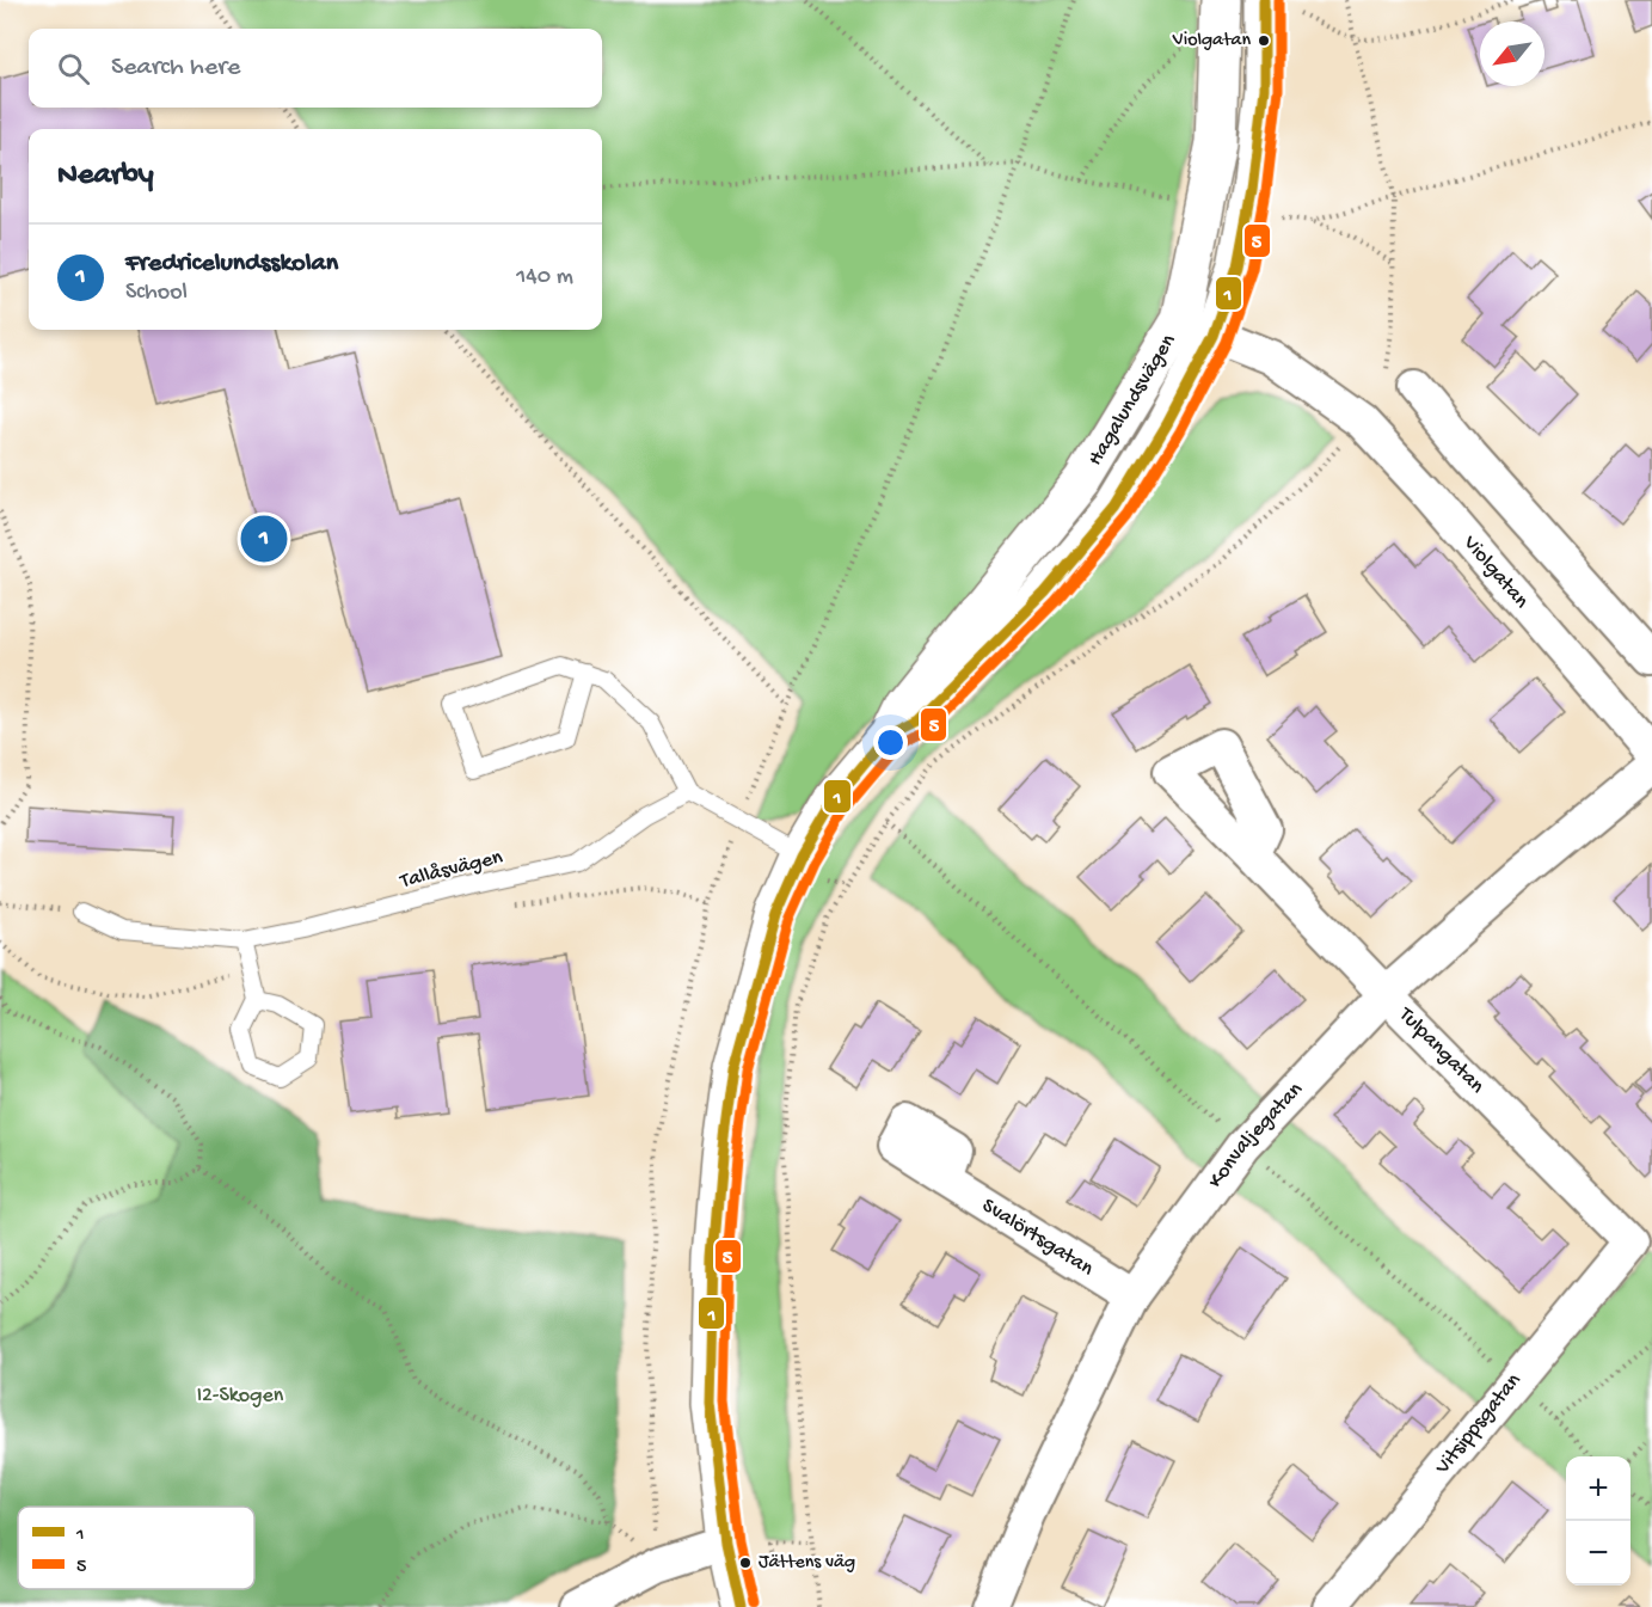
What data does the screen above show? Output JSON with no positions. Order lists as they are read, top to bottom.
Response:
{
  "streets": {
    "street": [
      "Hagalundsvägen",
      "Violgatan",
      "Tulpangatan",
      "Konvaljegatan",
      "Svalörtsgatan",
      "Vitsippsgatan"
    ],
    "lane": ["Tallåsvägen"]
  },
  "crossings": [
    ["Hagalundsvägen", "Violgatan"],
    ["Tulpangatan", "Konvaljegatan"],
    ["Tulpangatan", "Vitsippsgatan"],
    ["Konvaljegatan", "Svalörtsgatan"]
  ],
  "parks": ["I2-Skogen"],
  "places": ["Violgatan", "Jättens väg"],
  "lines": ["transit line 1", "transit line 5"],
  "legend": ["1", "5"],
  "north": "bottom left",
  "page": {
    "search": "Search here",
    "heading": "Nearby",
    "list": [
      {
        "mark": "1",
        "name": "Fredricelundsskolan",
        "note": "School",
        "value": "140 m"
      }
    ],
    "pins": "1",
    "map_buttons": ["+", "−"]
  }
}
